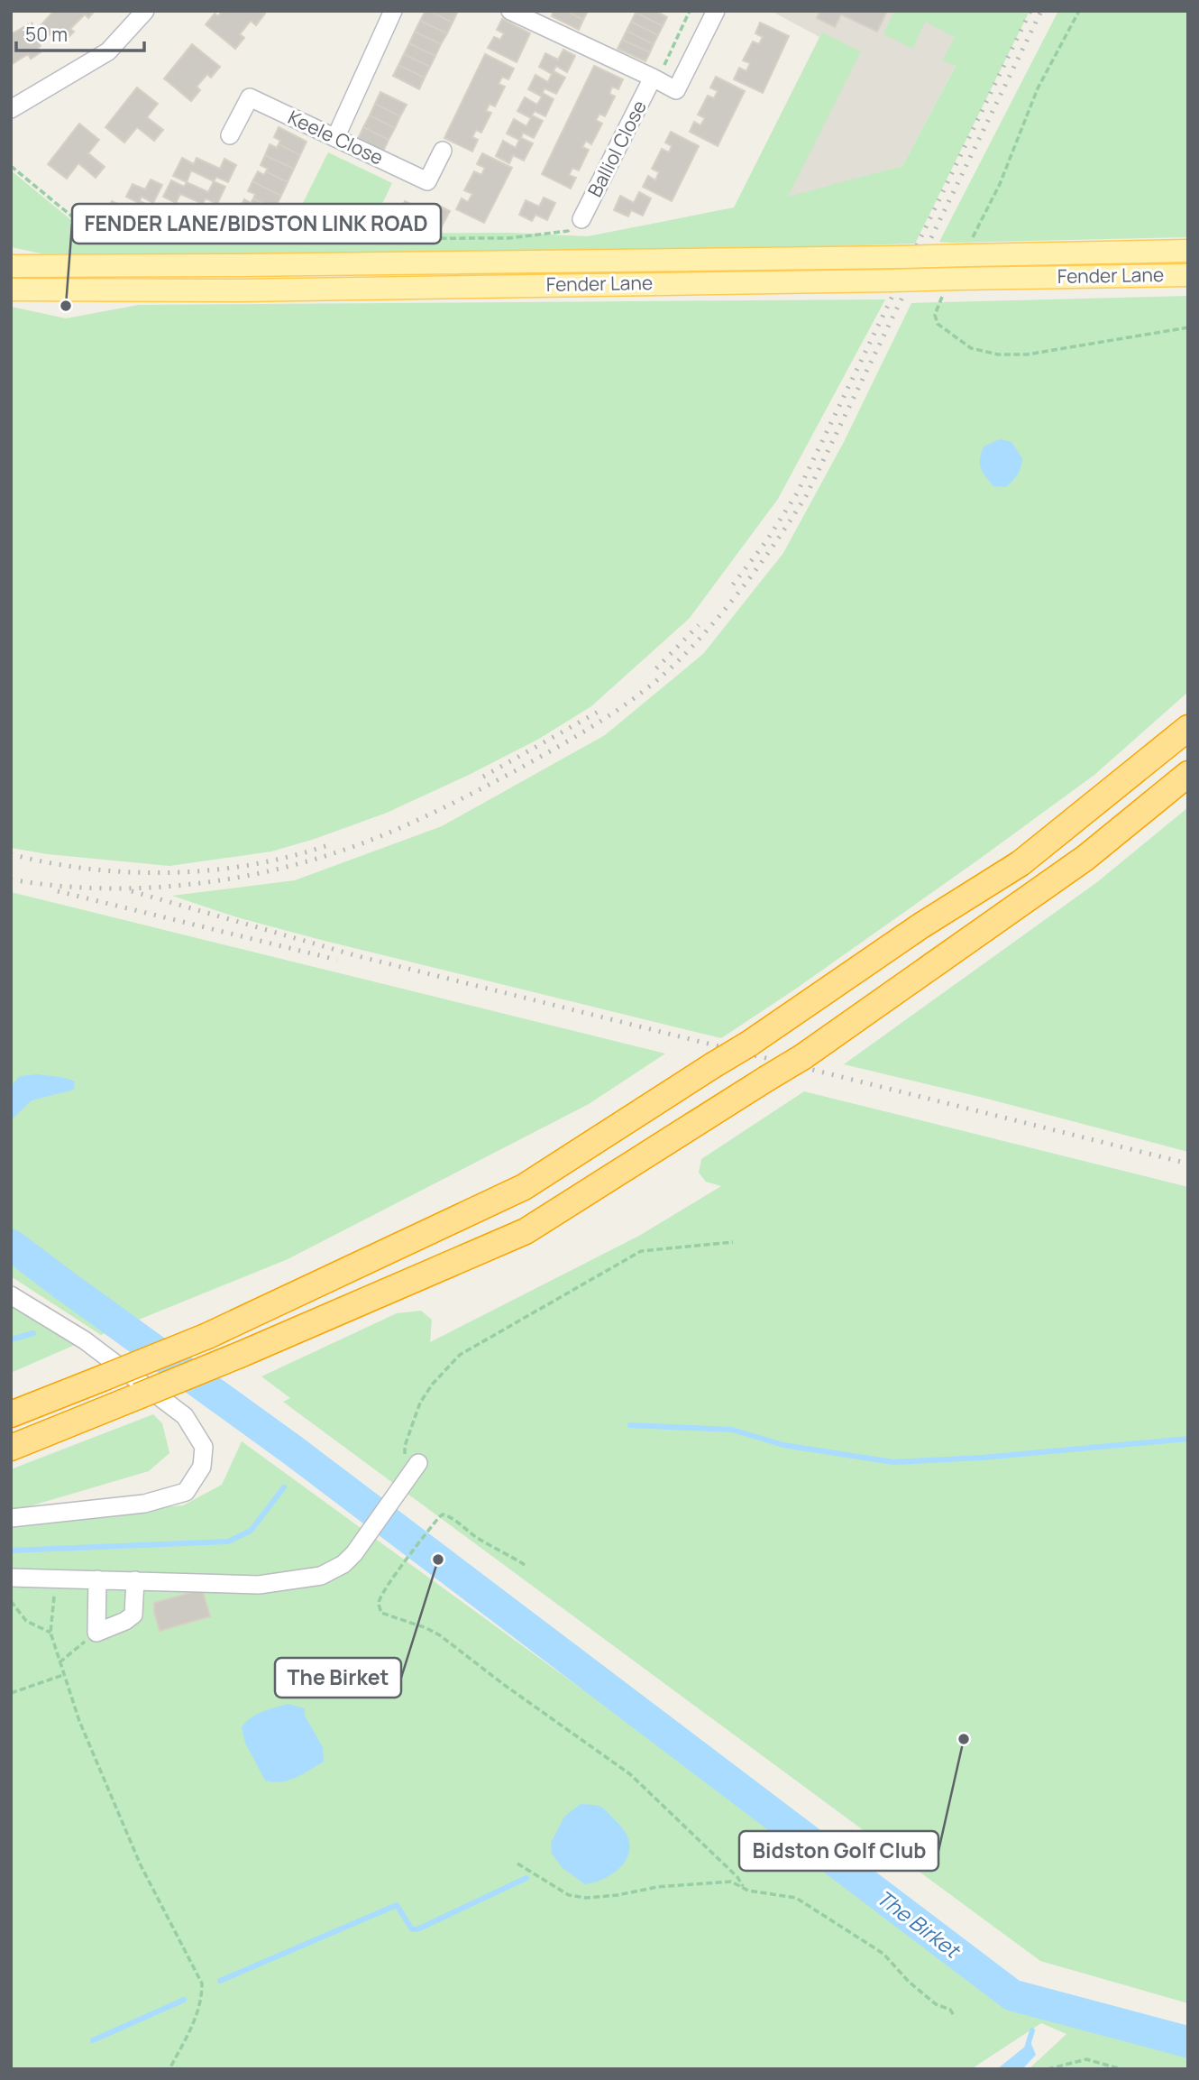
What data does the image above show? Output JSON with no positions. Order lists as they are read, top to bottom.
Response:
{
  "streets": {
    "main road": ["Fender Lane"],
    "street": ["Keele Close", "Balliol Close"]
  },
  "water": ["The Birket"],
  "places": ["FENDER LANE/BIDSTON LINK ROAD", "The Birket", "Bidston Golf Club"],
  "scale_bar": "50 m"
}
